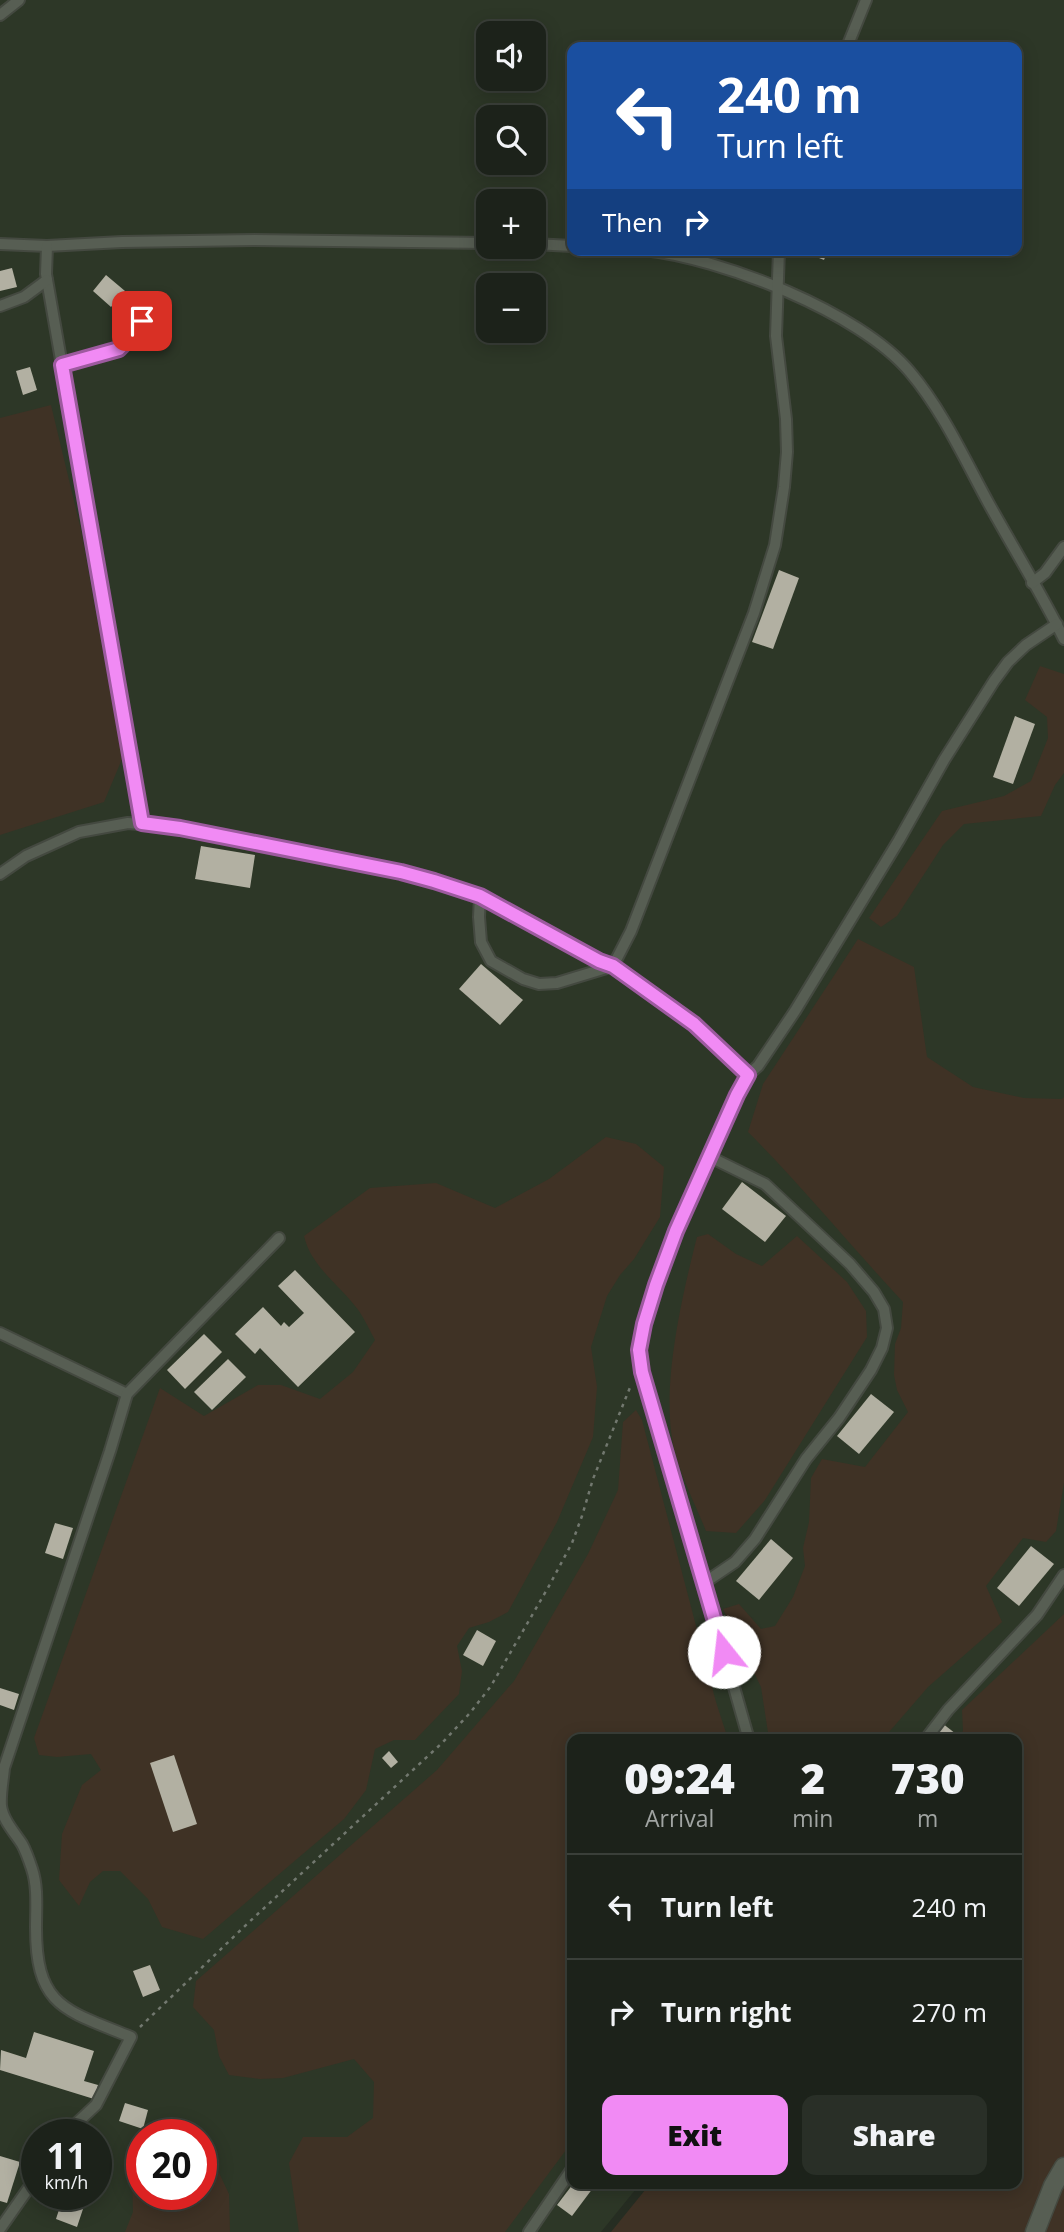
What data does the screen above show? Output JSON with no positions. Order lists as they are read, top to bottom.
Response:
{
  "page": {
    "map_buttons": ["+", "−"],
    "turn": ["240 m", "Turn left"],
    "then": "Then",
    "eta": [
      "09:24",
      "Arrival",
      "2",
      "min",
      "730",
      "m"
    ],
    "list": [
      {
        "name": "Turn left",
        "value": "240 m"
      },
      {
        "name": "Turn right",
        "value": "270 m"
      }
    ],
    "buttons": ["Exit", "Share"],
    "speed": "11 km/h",
    "limit": "20"
  }
}
